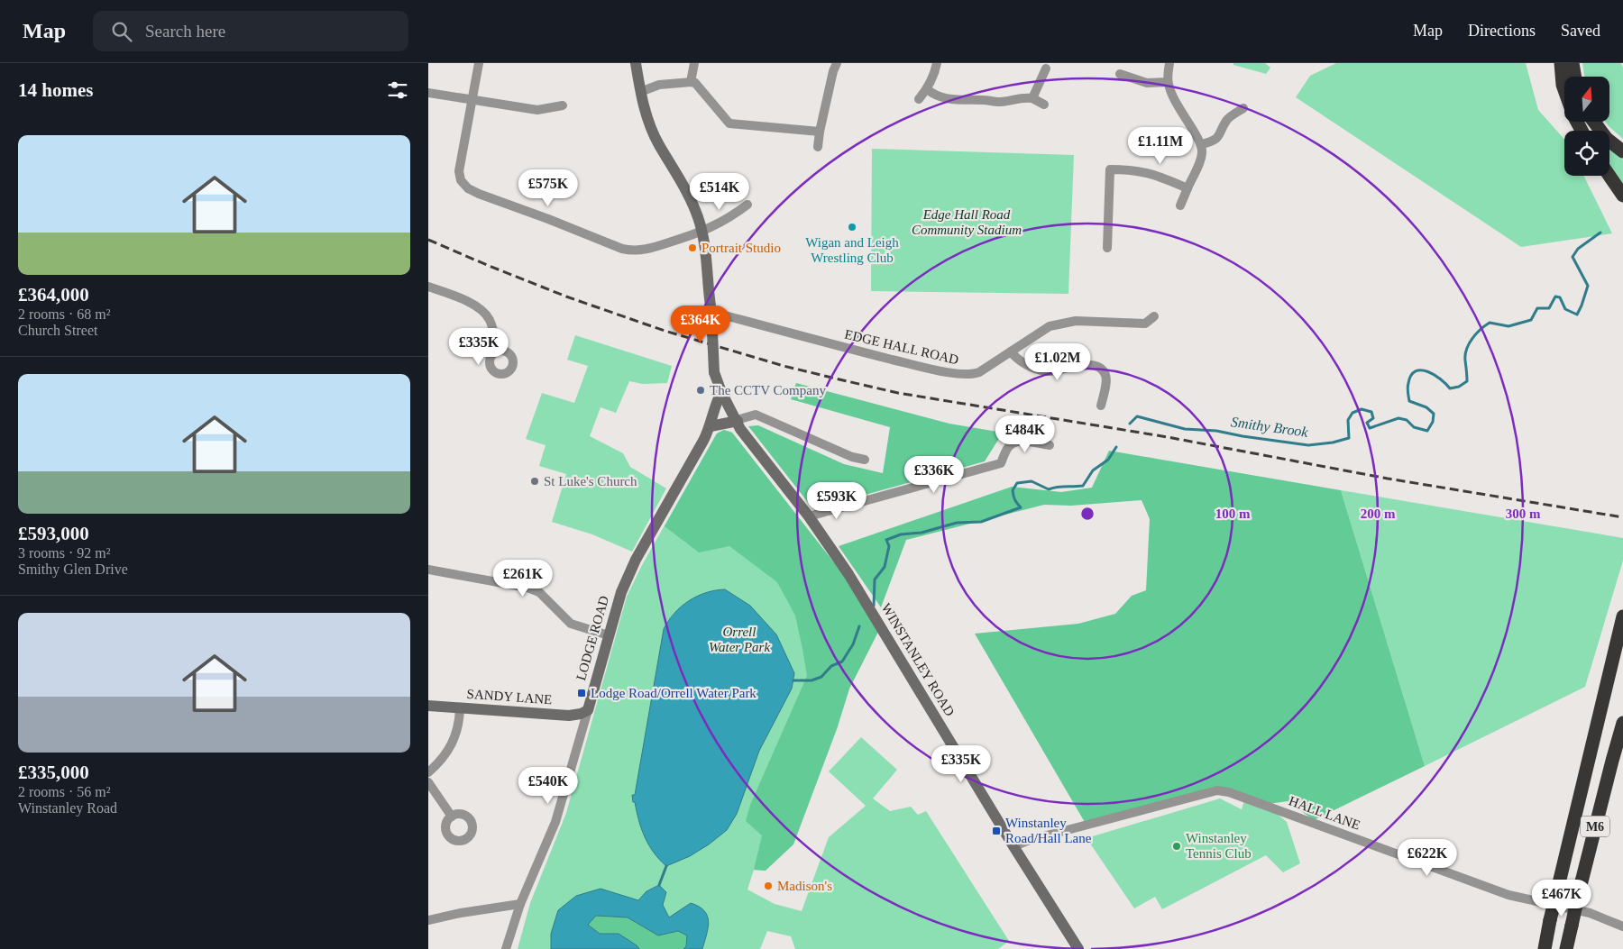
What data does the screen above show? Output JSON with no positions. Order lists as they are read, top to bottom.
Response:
{
  "streets": {
    "highway": ["M6"],
    "street": [
      "EDGE HALL ROAD",
      "LODGE ROAD",
      "WINSTANLEY ROAD",
      "SANDY LANE",
      "HALL LANE"
    ]
  },
  "crossings": [
    ["EDGE HALL ROAD", "WINSTANLEY ROAD"],
    ["LODGE ROAD", "WINSTANLEY ROAD"],
    ["LODGE ROAD", "SANDY LANE"],
    ["WINSTANLEY ROAD", "HALL LANE"]
  ],
  "water": ["Smithy Brook"],
  "parks": ["Edge Hall Road Community Stadium", "Orrell Water Park"],
  "places": {
    "other": [
      "Wigan and Leigh Wrestling Club",
      "Portrait Studio",
      "The CCTV Company",
      "St Luke's Church",
      "Winstanley Tennis Club",
      "Madison's"
    ],
    "transit": ["Lodge Road/Orrell Water Park", "Winstanley Road/Hall Lane"]
  },
  "north": "top",
  "page": {
    "header": "Map",
    "search": "Search here",
    "nav": ["Map", "Directions", "Saved"],
    "heading": "14 homes",
    "list": [
      {
        "name": "£364,000",
        "note": "2 rooms · 68 m² · Church Street"
      },
      {
        "name": "£593,000",
        "note": "3 rooms · 92 m² · Smithy Glen Drive"
      },
      {
        "name": "£335,000",
        "note": "2 rooms · 56 m² · Winstanley Road"
      }
    ],
    "price": [
      "£1.11M",
      "£575K",
      "£514K",
      "£364K",
      "£335K",
      "£1.02M",
      "£484K",
      "£336K",
      "£593K",
      "£261K",
      "£335K",
      "£540K",
      "£622K",
      "£467K"
    ]
  },
  "rings": ["100 m", "200 m", "300 m"]
}
